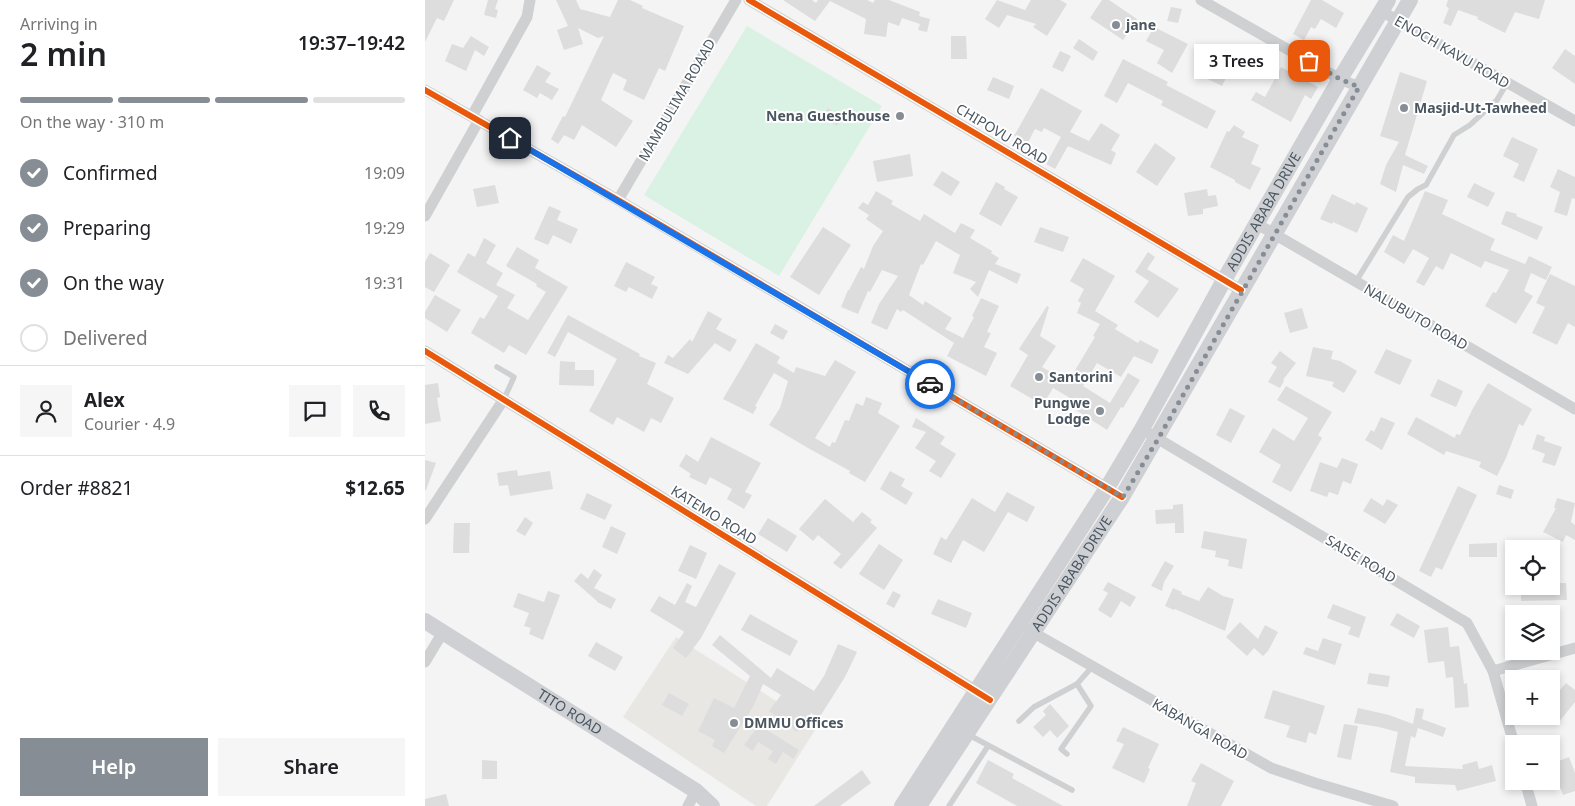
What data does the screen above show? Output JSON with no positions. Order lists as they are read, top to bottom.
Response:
{
  "streets": {
    "main road": ["ADDIS ABABA DRIVE", "TITO ROAD"],
    "street": [
      "ENOCH KAVU ROAD",
      "MAMBULIMA ROAAD",
      "CHIPOVU ROAD",
      "NALUBUTO ROAD",
      "KATEMO ROAD",
      "SAISE ROAD",
      "KABANGA ROAD"
    ]
  },
  "crossings": [
    ["ENOCH KAVU ROAD", "ADDIS ABABA DRIVE"],
    ["CHIPOVU ROAD", "ADDIS ABABA DRIVE"],
    ["ADDIS ABABA DRIVE", "NALUBUTO ROAD"],
    ["ADDIS ABABA DRIVE", "KATEMO ROAD"],
    ["ADDIS ABABA DRIVE", "SAISE ROAD"],
    ["ADDIS ABABA DRIVE", "KABANGA ROAD"]
  ],
  "places": [
    "jane",
    "3 Trees",
    "Masjid-Ut-Tawheed",
    "Nena Guesthouse",
    "Santorini",
    "Pungwe Lodge",
    "DMMU Offices"
  ],
  "page": {
    "heading": ["2 min", "Arriving in", "19:37–19:42"],
    "panel": [
      "Alex",
      "Courier · 4.9",
      "Order #8821",
      "$12.65"
    ],
    "bubble": "3 Trees",
    "bar": "On the way · 310 m",
    "list": [
      ["Confirmed", "19:09"],
      ["Preparing", "19:29"],
      ["On the way", "19:31"],
      "Delivered"
    ],
    "map_buttons": ["+", "−"],
    "buttons": ["Help", "Share"]
  }
}
